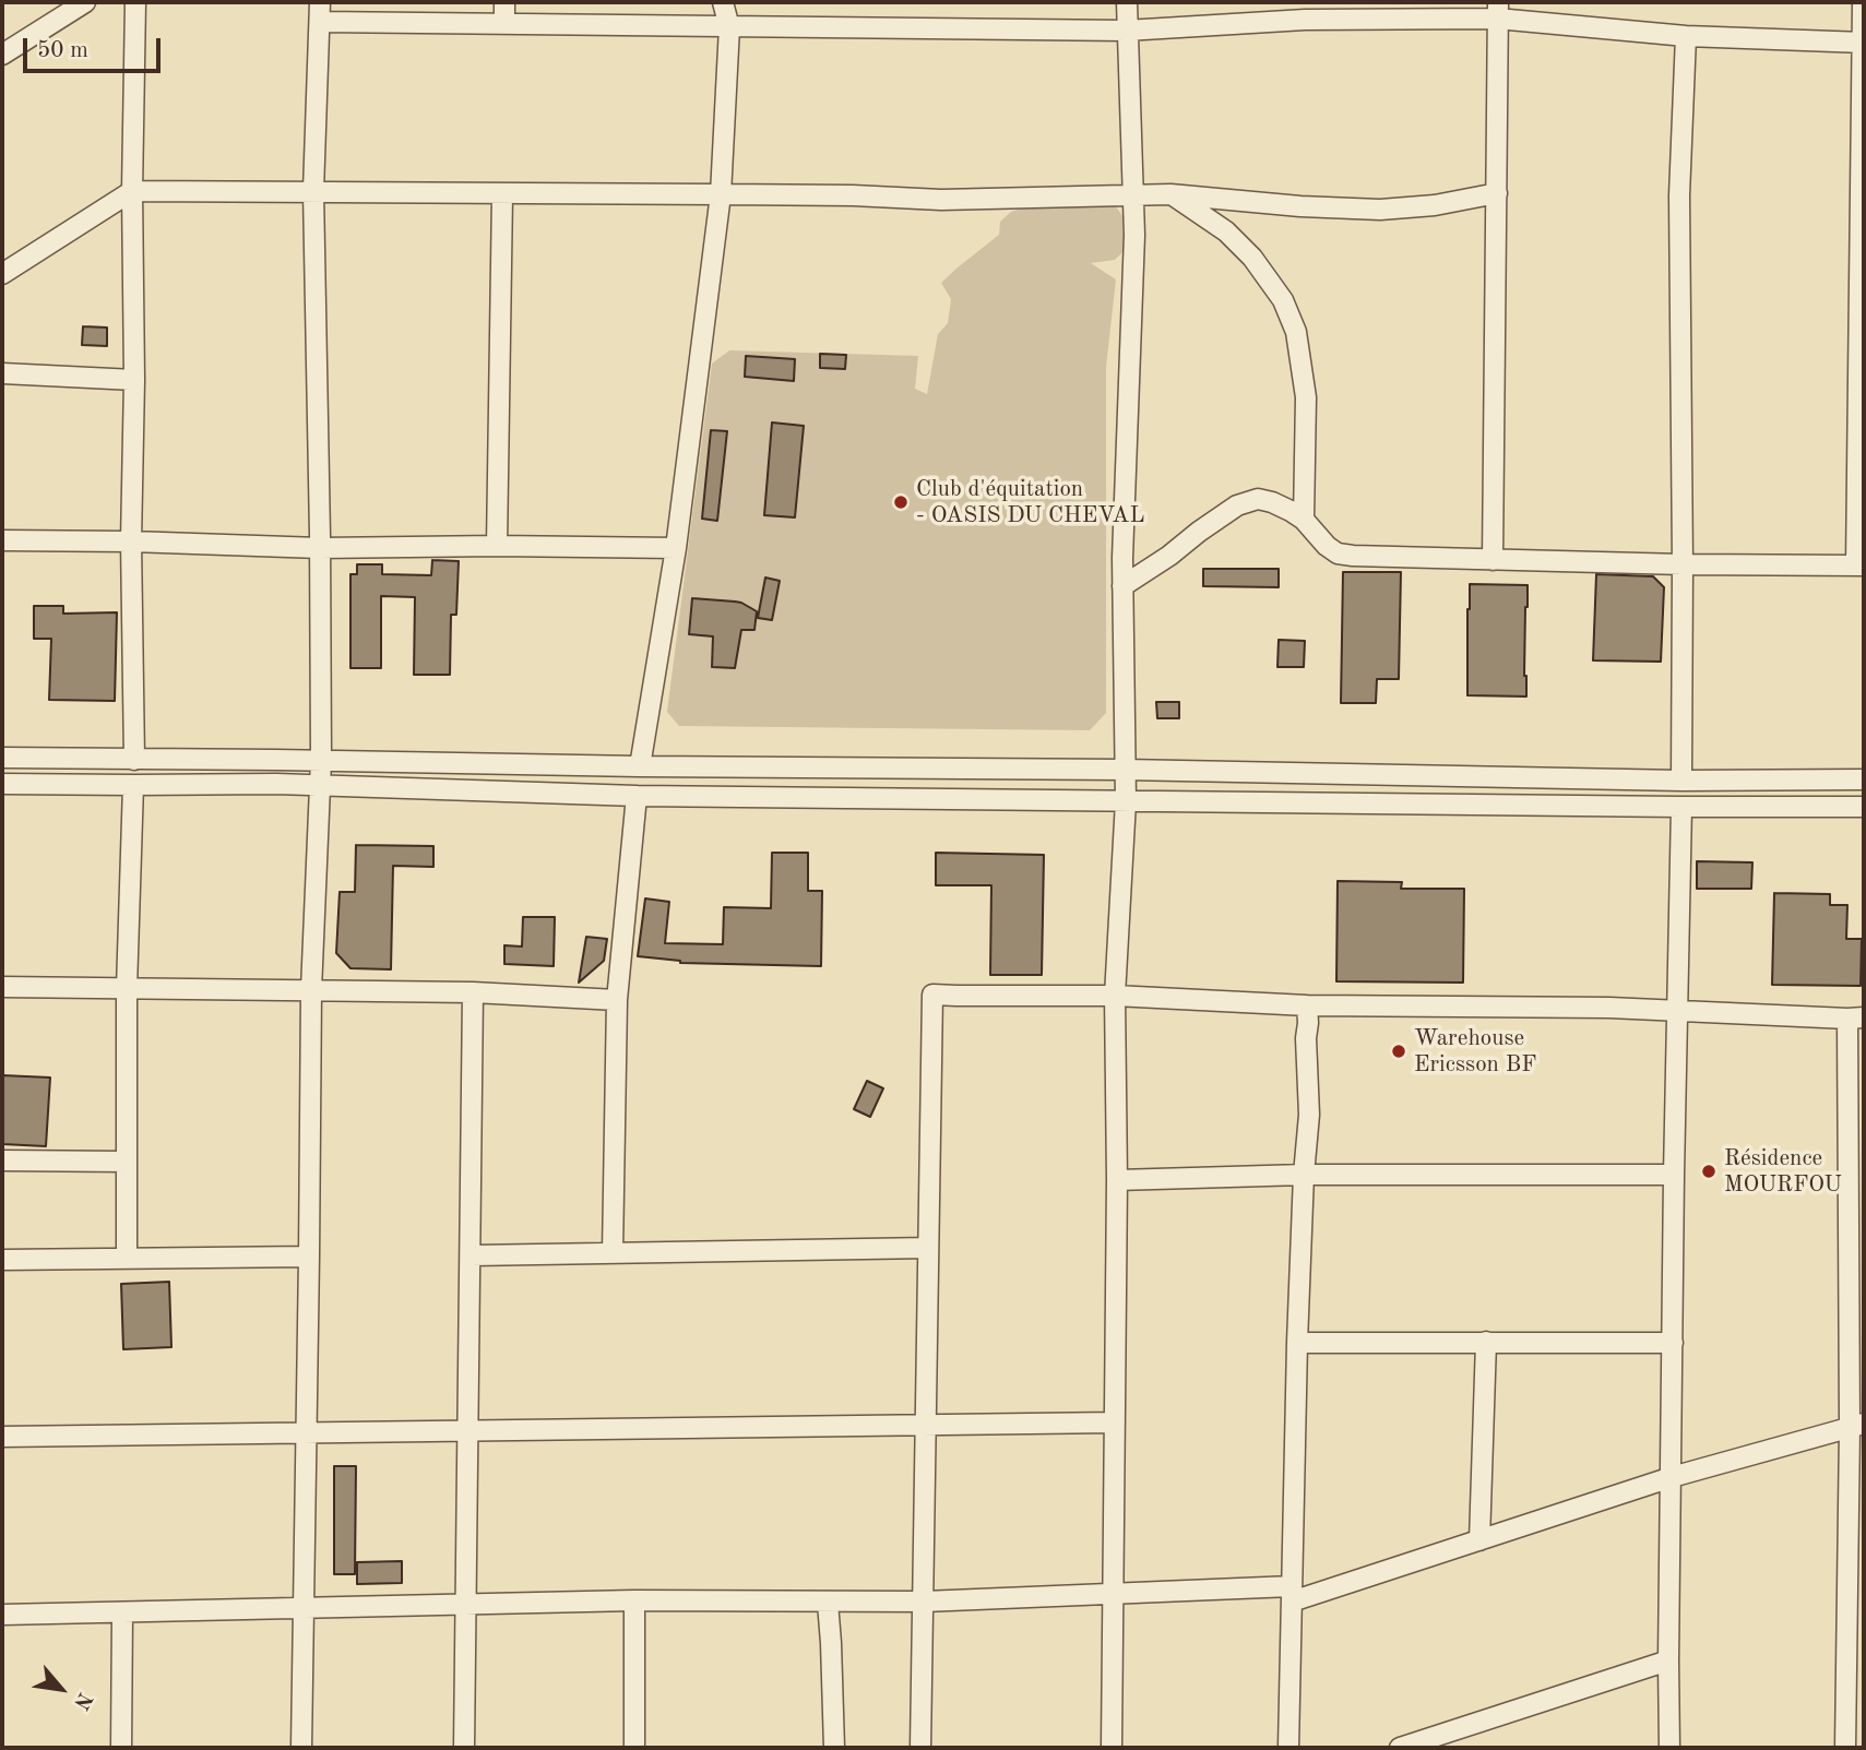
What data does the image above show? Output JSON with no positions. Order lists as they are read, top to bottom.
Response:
{
  "places": ["Club d'équitation - OASIS DU CHEVAL", "Warehouse Ericsson BF", "Résidence MOURFOU"],
  "scale_bar": "50 m",
  "north": "bottom right"
}
